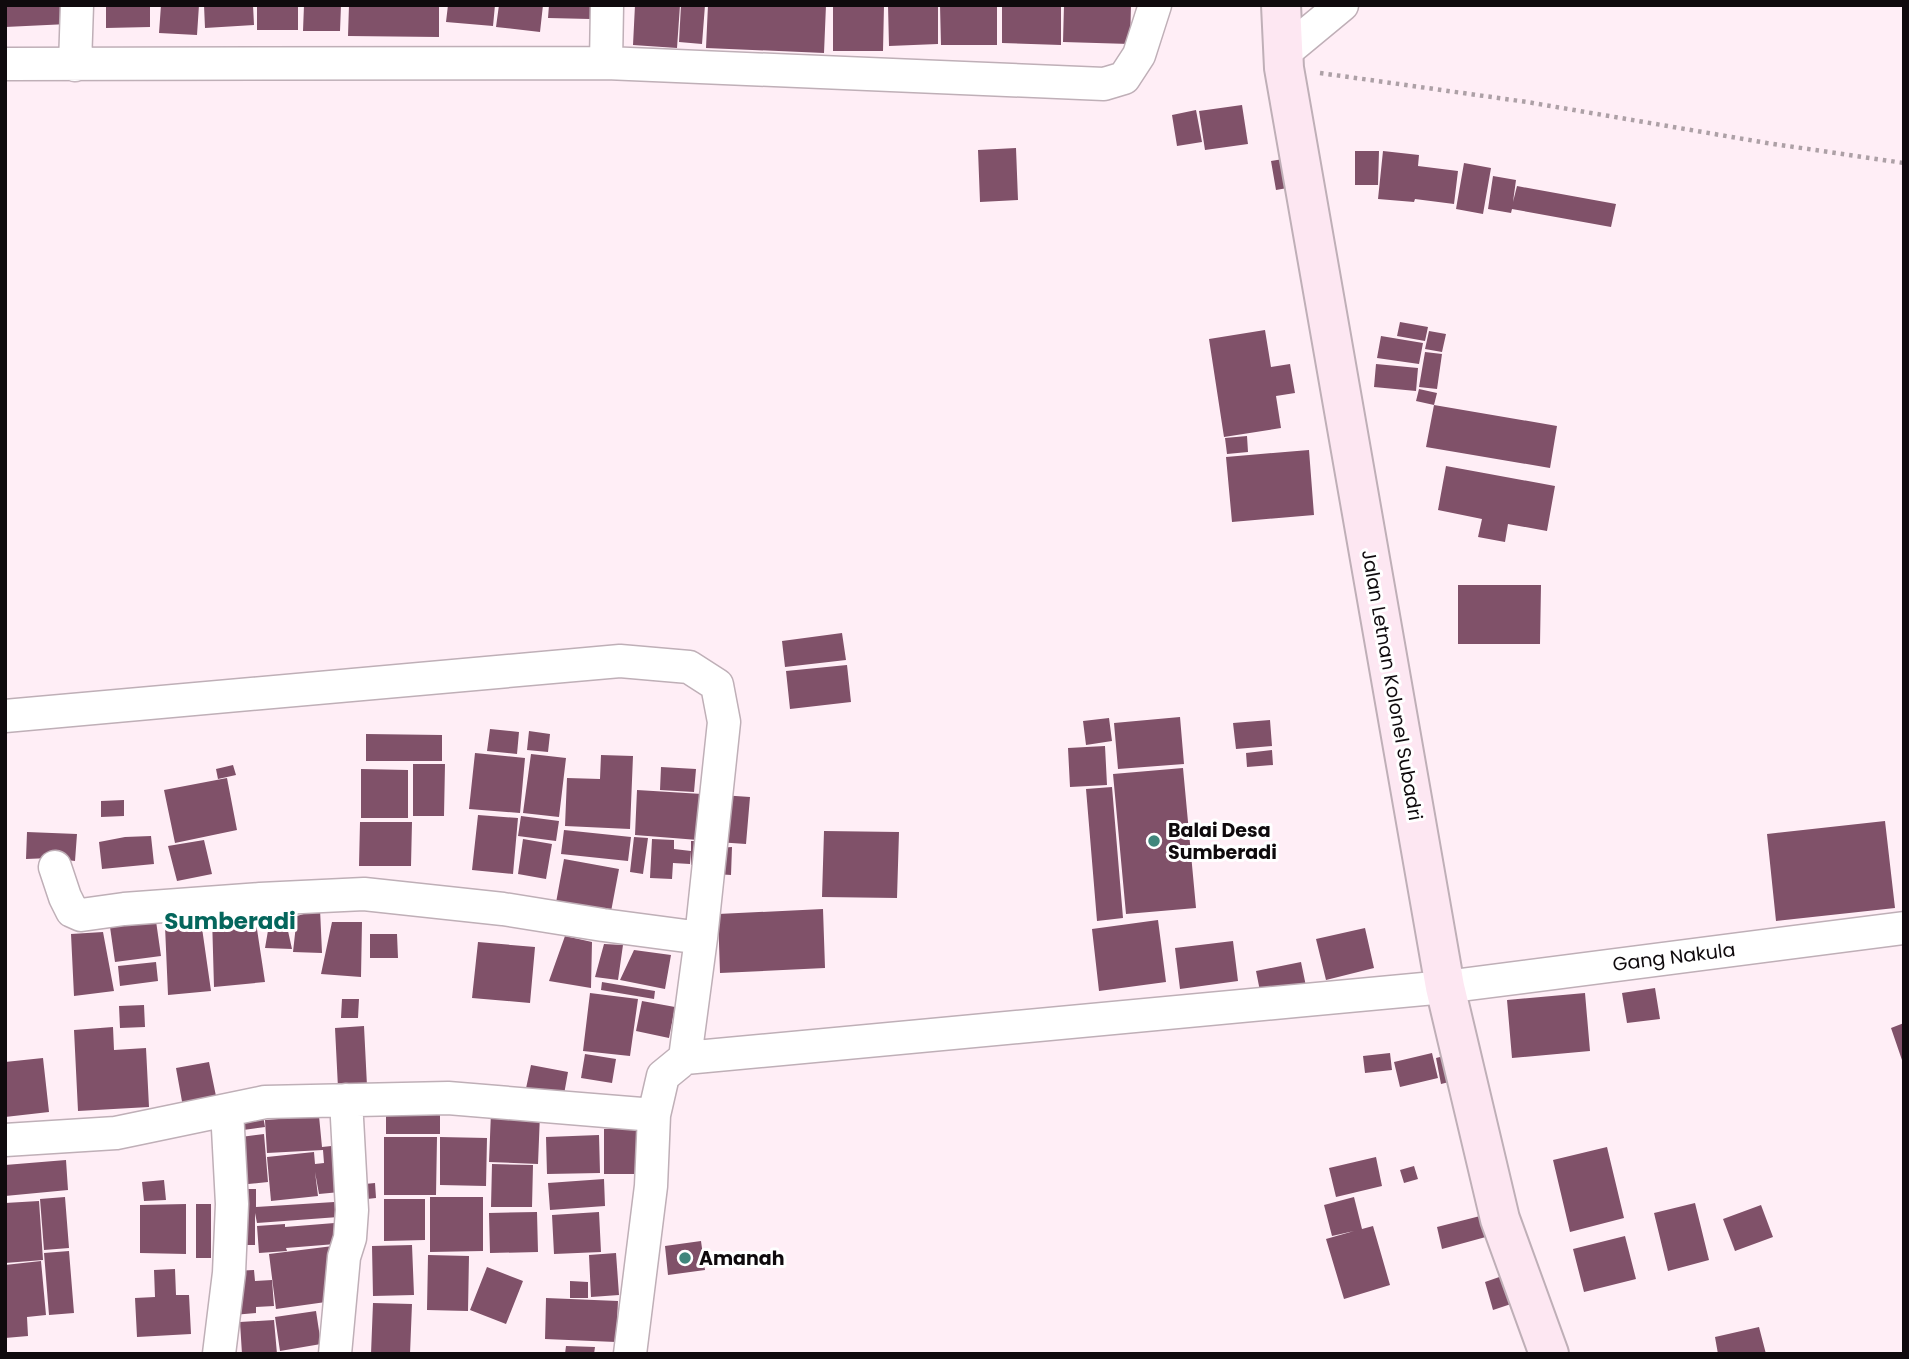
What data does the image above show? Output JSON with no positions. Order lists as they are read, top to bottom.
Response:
{
  "streets": {
    "main road": ["Jalan Letnan Kolonel Subadri"],
    "street": ["Gang Nakula"]
  },
  "crossings": [
    ["Jalan Letnan Kolonel Subadri", "Gang Nakula"]
  ],
  "districts": ["Sumberadi"],
  "places": ["Balai Desa Sumberadi", "Amanah"]
}
